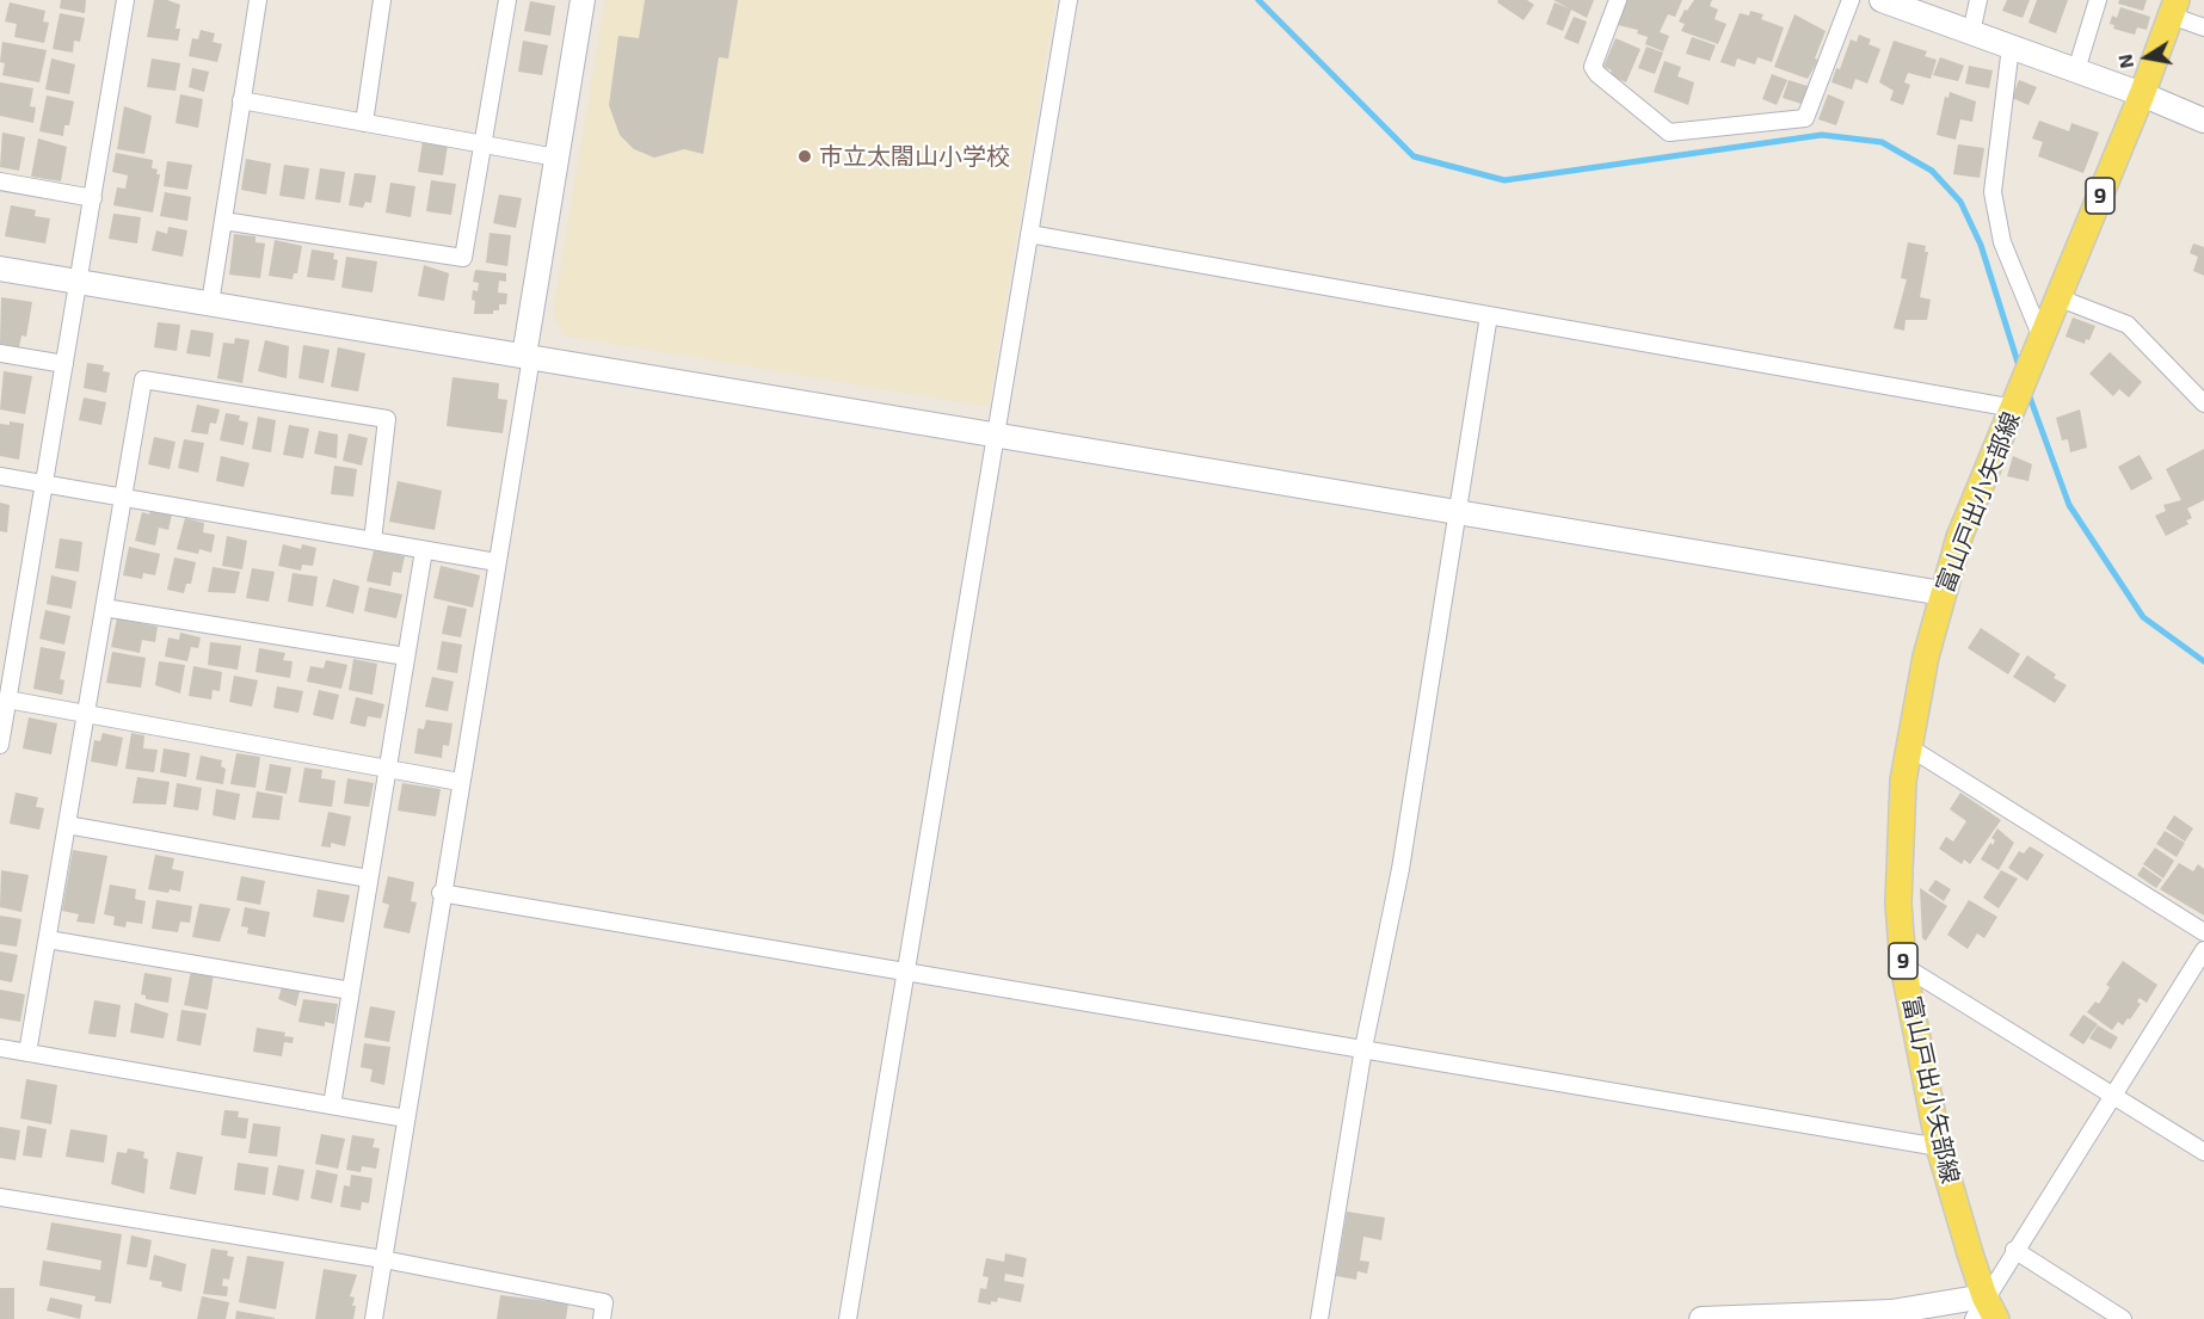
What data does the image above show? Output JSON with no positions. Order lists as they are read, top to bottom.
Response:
{
  "streets": {
    "main road": ["9", "富山戸出小矢部線"]
  },
  "places": ["市立太閤山小学校"],
  "north": "left"
}
